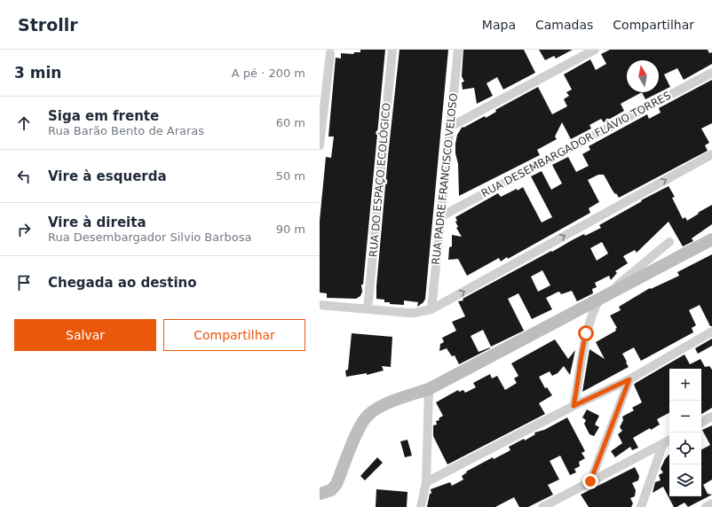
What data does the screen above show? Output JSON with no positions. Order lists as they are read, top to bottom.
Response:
{
  "streets": {
    "street": ["RUA DESEMBARGADOR FLÁVIO TORRES", "RUA PADRE FRANCISCO VELOSO", "RUA DO ESPAÇO ECOLÓGICO"]
  },
  "crossings": [
    ["RUA DESEMBARGADOR FLÁVIO TORRES", "RUA PADRE FRANCISCO VELOSO"]
  ],
  "north": "top",
  "page": {
    "header": "Strollr",
    "nav": ["Mapa", "Camadas", "Compartilhar"],
    "heading": ["3 min", "A pé · 200 m"],
    "list": [
      ["Siga em frente", "Rua Barão Bento de Araras", "60 m"],
      ["Vire à esquerda", "50 m"],
      ["Vire à direita", "Rua Desembargador Silvio Barbosa", "90 m"],
      "Chegada ao destino"
    ],
    "buttons": ["Salvar", "Compartilhar"],
    "map_buttons": ["+", "−"]
  }
}
